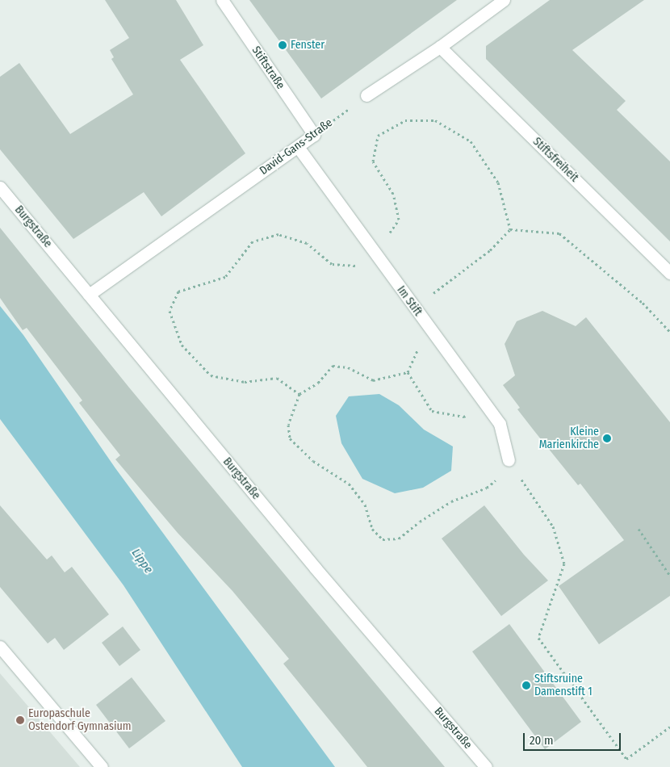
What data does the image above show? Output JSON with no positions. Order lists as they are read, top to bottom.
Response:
{
  "streets": {
    "street": [
      "Stiftstraße",
      "David-Gans-Straße",
      "Stiftsfreiheit",
      "Burgstraße",
      "Im Stift"
    ]
  },
  "crossings": [
    ["Stiftstraße", "David-Gans-Straße"],
    ["David-Gans-Straße", "Burgstraße"],
    ["David-Gans-Straße", "Im Stift"]
  ],
  "water": ["Lippe"],
  "places": [
    "Fenster",
    "Kleine Marienkirche",
    "Stiftsruine Damenstift 1",
    "Europaschule Ostendorf Gymnasium"
  ],
  "scale_bar": "20 m"
}
